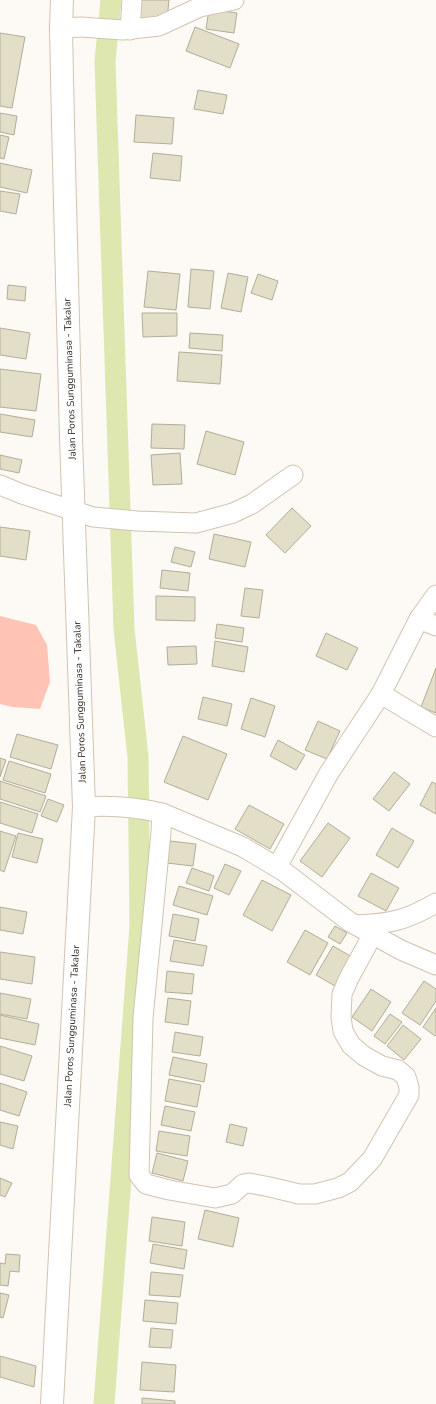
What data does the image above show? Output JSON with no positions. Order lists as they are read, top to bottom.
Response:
{
  "streets": {
    "highway": ["Jalan Poros Sungguminasa - Takalar"]
  }
}
